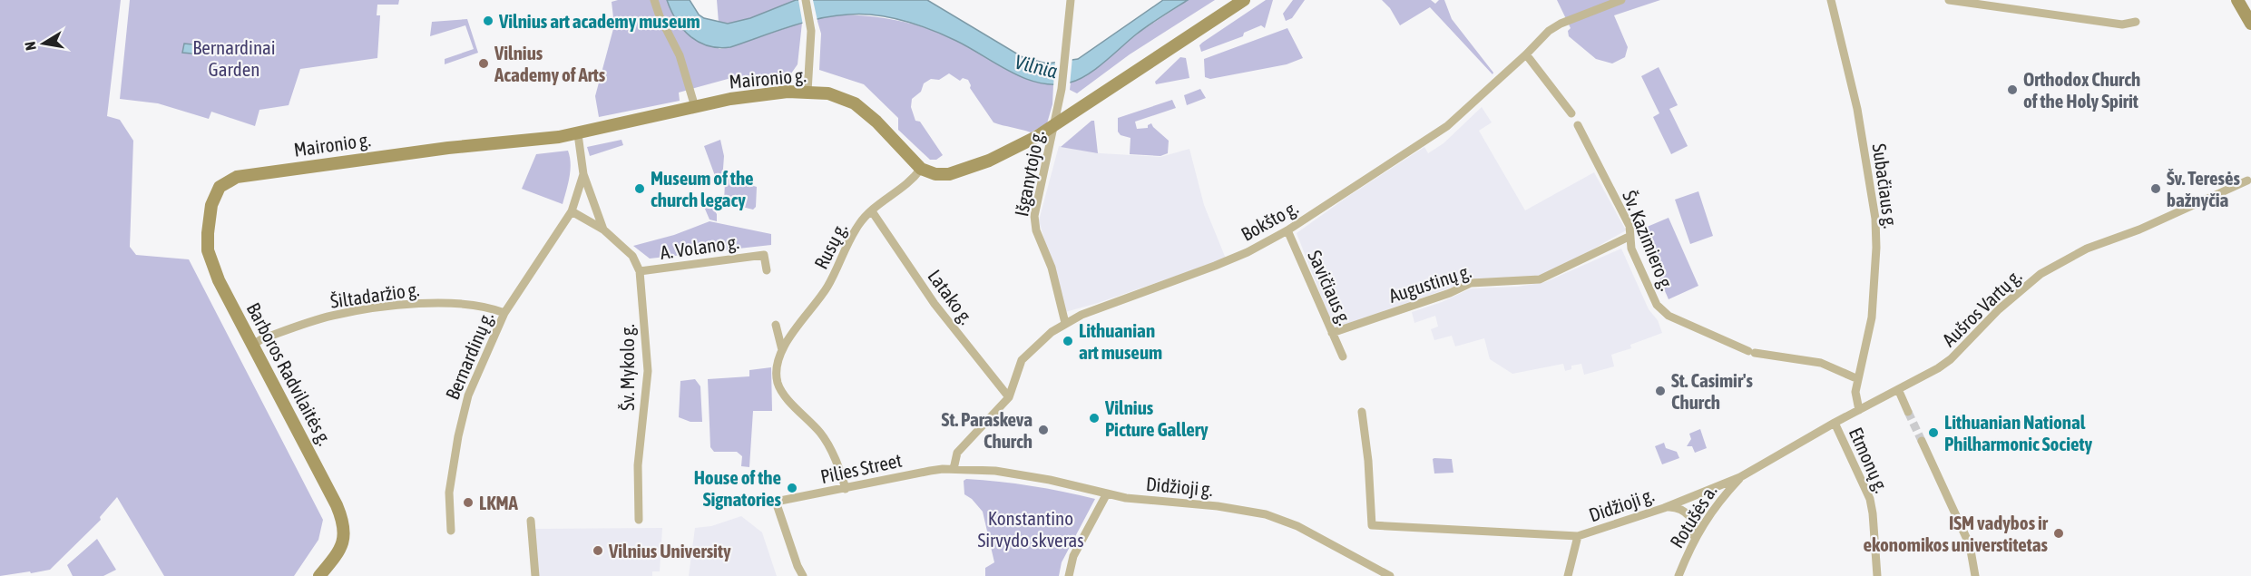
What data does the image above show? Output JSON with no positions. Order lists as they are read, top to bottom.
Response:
{
  "streets": {
    "main road": ["Maironio g.", "Barboros Radvilaitės g."],
    "street": [
      "Išganytojo g.",
      "Subačiaus g.",
      "Bokšto g.",
      "Šv. Kazimiero g.",
      "Rusų g.",
      "A. Volano g.",
      "Augustinų g.",
      "Savičiaus g.",
      "Šiltadaržio g.",
      "Latako g.",
      "Aušros Vartų g.",
      "Bernardinų g.",
      "Šv. Mykolo g.",
      "Etmonų g.",
      "Pilies Street",
      "Didžioji g.",
      "Rotušės a."
    ]
  },
  "crossings": [
    ["Maironio g.", "Rusų g."],
    ["Maironio g.", "Šv. Mykolo g."],
    ["Maironio g.", "Barboros Radvilaitės g."],
    ["Išganytojo g.", "Bokšto g."],
    ["Subačiaus g.", "Šv. Kazimiero g."],
    ["Bokšto g.", "Savičiaus g."],
    ["Bokšto g.", "Latako g."],
    ["Bokšto g.", "Pilies Street"],
    ["Bokšto g.", "Didžioji g."],
    ["Šv. Kazimiero g.", "Augustinų g."],
    ["Rusų g.", "Latako g."],
    ["A. Volano g.", "Šv. Mykolo g."],
    ["Augustinų g.", "Savičiaus g."],
    ["Šiltadaržio g.", "Bernardinų g."],
    ["Šiltadaržio g.", "Barboros Radvilaitės g."],
    ["Aušros Vartų g.", "Didžioji g."],
    ["Bernardinų g.", "Šv. Mykolo g."],
    ["Etmonų g.", "Didžioji g."],
    ["Pilies Street", "Didžioji g."],
    ["Didžioji g.", "Rotušės a."]
  ],
  "water": ["Vilnia"],
  "parks": ["Bernardinai Garden", "Konstantino Sirvydo skveras"],
  "places": [
    "Vilnius art academy museum",
    "Vilnius Academy of Arts",
    "Orthodox Church of the Holy Spirit",
    "Museum of the church legacy",
    "Šv. Teresės bažnyčia",
    "Lithuanian art museum",
    "St. Casimir's Church",
    "Vilnius Picture Gallery",
    "St. Paraskeva Church",
    "Lithuanian National Philharmonic Society",
    "House of the Signatories",
    "LKMA",
    "ISM vadybos ir ekonomikos universtitetas",
    "Vilnius University"
  ],
  "north": "left"
}
